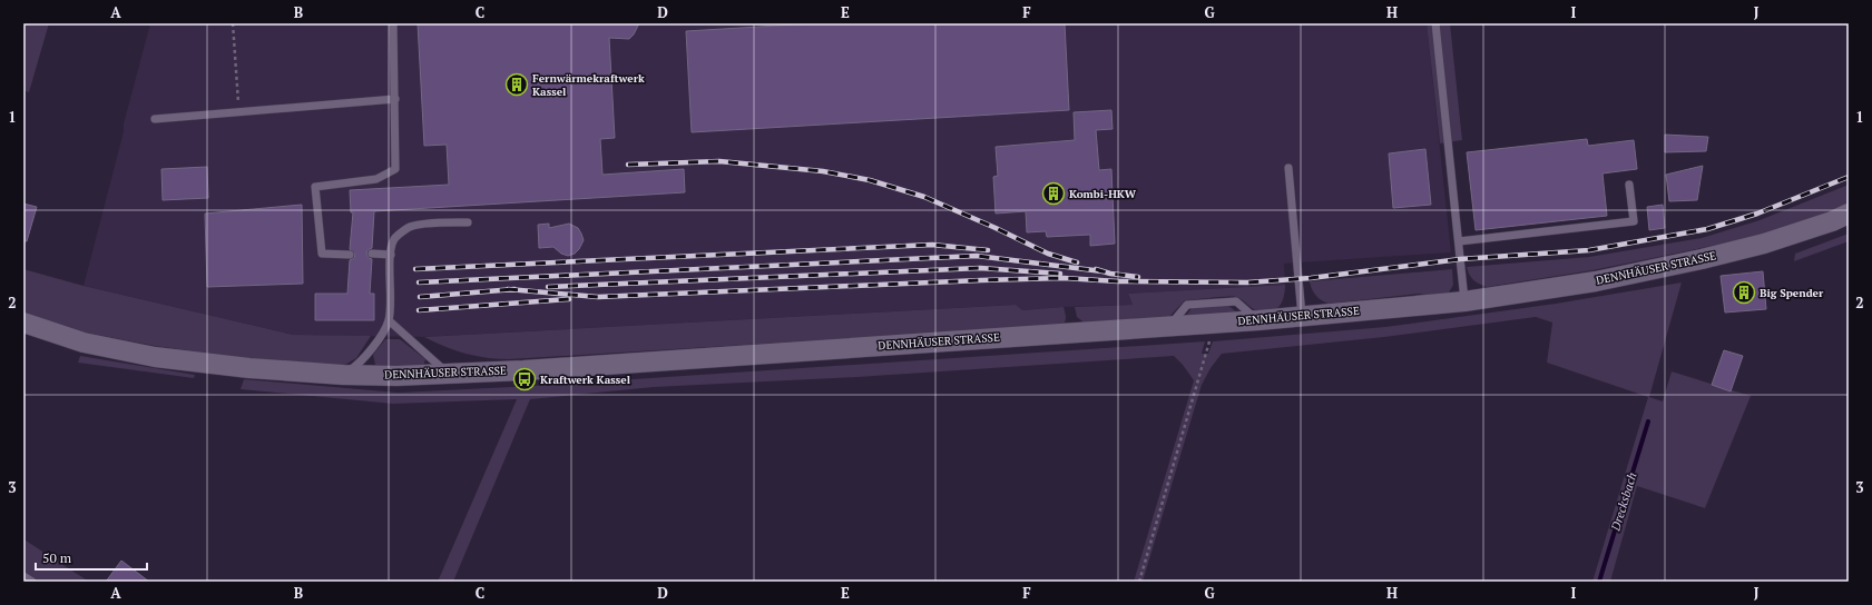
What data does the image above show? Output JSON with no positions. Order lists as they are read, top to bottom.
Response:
{
  "streets": {
    "street": ["DENNHÄUSER STRASSE"]
  },
  "water": ["Drecksbach"],
  "places": {
    "building": ["Fernwärmekraftwerk Kassel", "Kombi-HKW", "Big Spender"],
    "bus stop": ["Kraftwerk Kassel"]
  },
  "scale_bar": "50 m",
  "grid": {
    "columns": [
      "A",
      "B",
      "C",
      "D",
      "E",
      "F",
      "G",
      "H",
      "I",
      "J"
    ],
    "rows": ["1", "2", "3"]
  }
}
